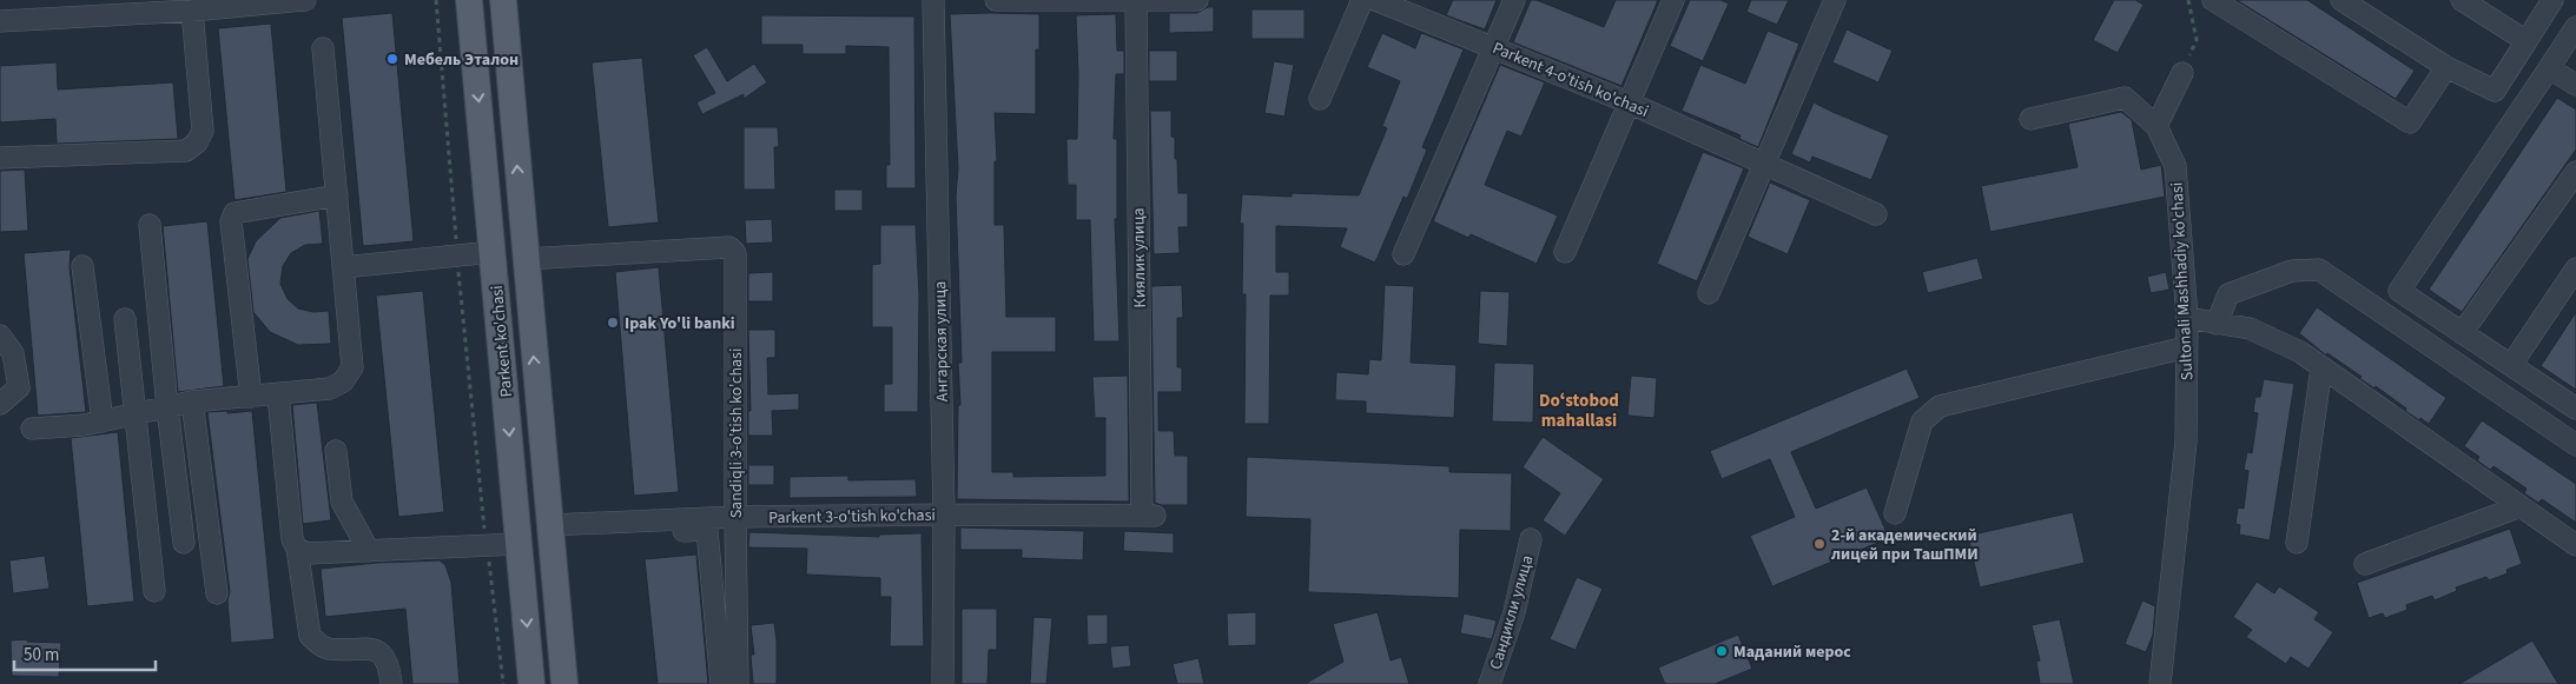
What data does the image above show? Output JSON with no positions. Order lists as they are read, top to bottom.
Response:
{
  "streets": {
    "main road": ["Parkent ko'chasi"],
    "street": [
      "Parkent 4-o'tish ko'chasi",
      "Киялик улица",
      "Sultonali Mashhadiy ko'chasi",
      "Ангарская улица",
      "Sandiqli 3-o'tish ko'chasi",
      "Parkent 3-o'tish ko'chasi",
      "Сандикли улица"
    ]
  },
  "crossings": [
    ["Киялик улица", "Parkent 3-o'tish ko'chasi"],
    ["Parkent ko'chasi", "Sandiqli 3-o'tish ko'chasi"],
    ["Parkent ko'chasi", "Parkent 3-o'tish ko'chasi"],
    ["Ангарская улица", "Parkent 3-o'tish ko'chasi"],
    ["Sandiqli 3-o'tish ko'chasi", "Parkent 3-o'tish ko'chasi"]
  ],
  "districts": ["Doʻstobod mahallasi"],
  "places": [
    "Мебель Эталон",
    "Ipak Yo'li banki",
    "2-й академический лицей при ТашПМИ",
    "Маданий мерос"
  ],
  "scale_bar": "50 m"
}
